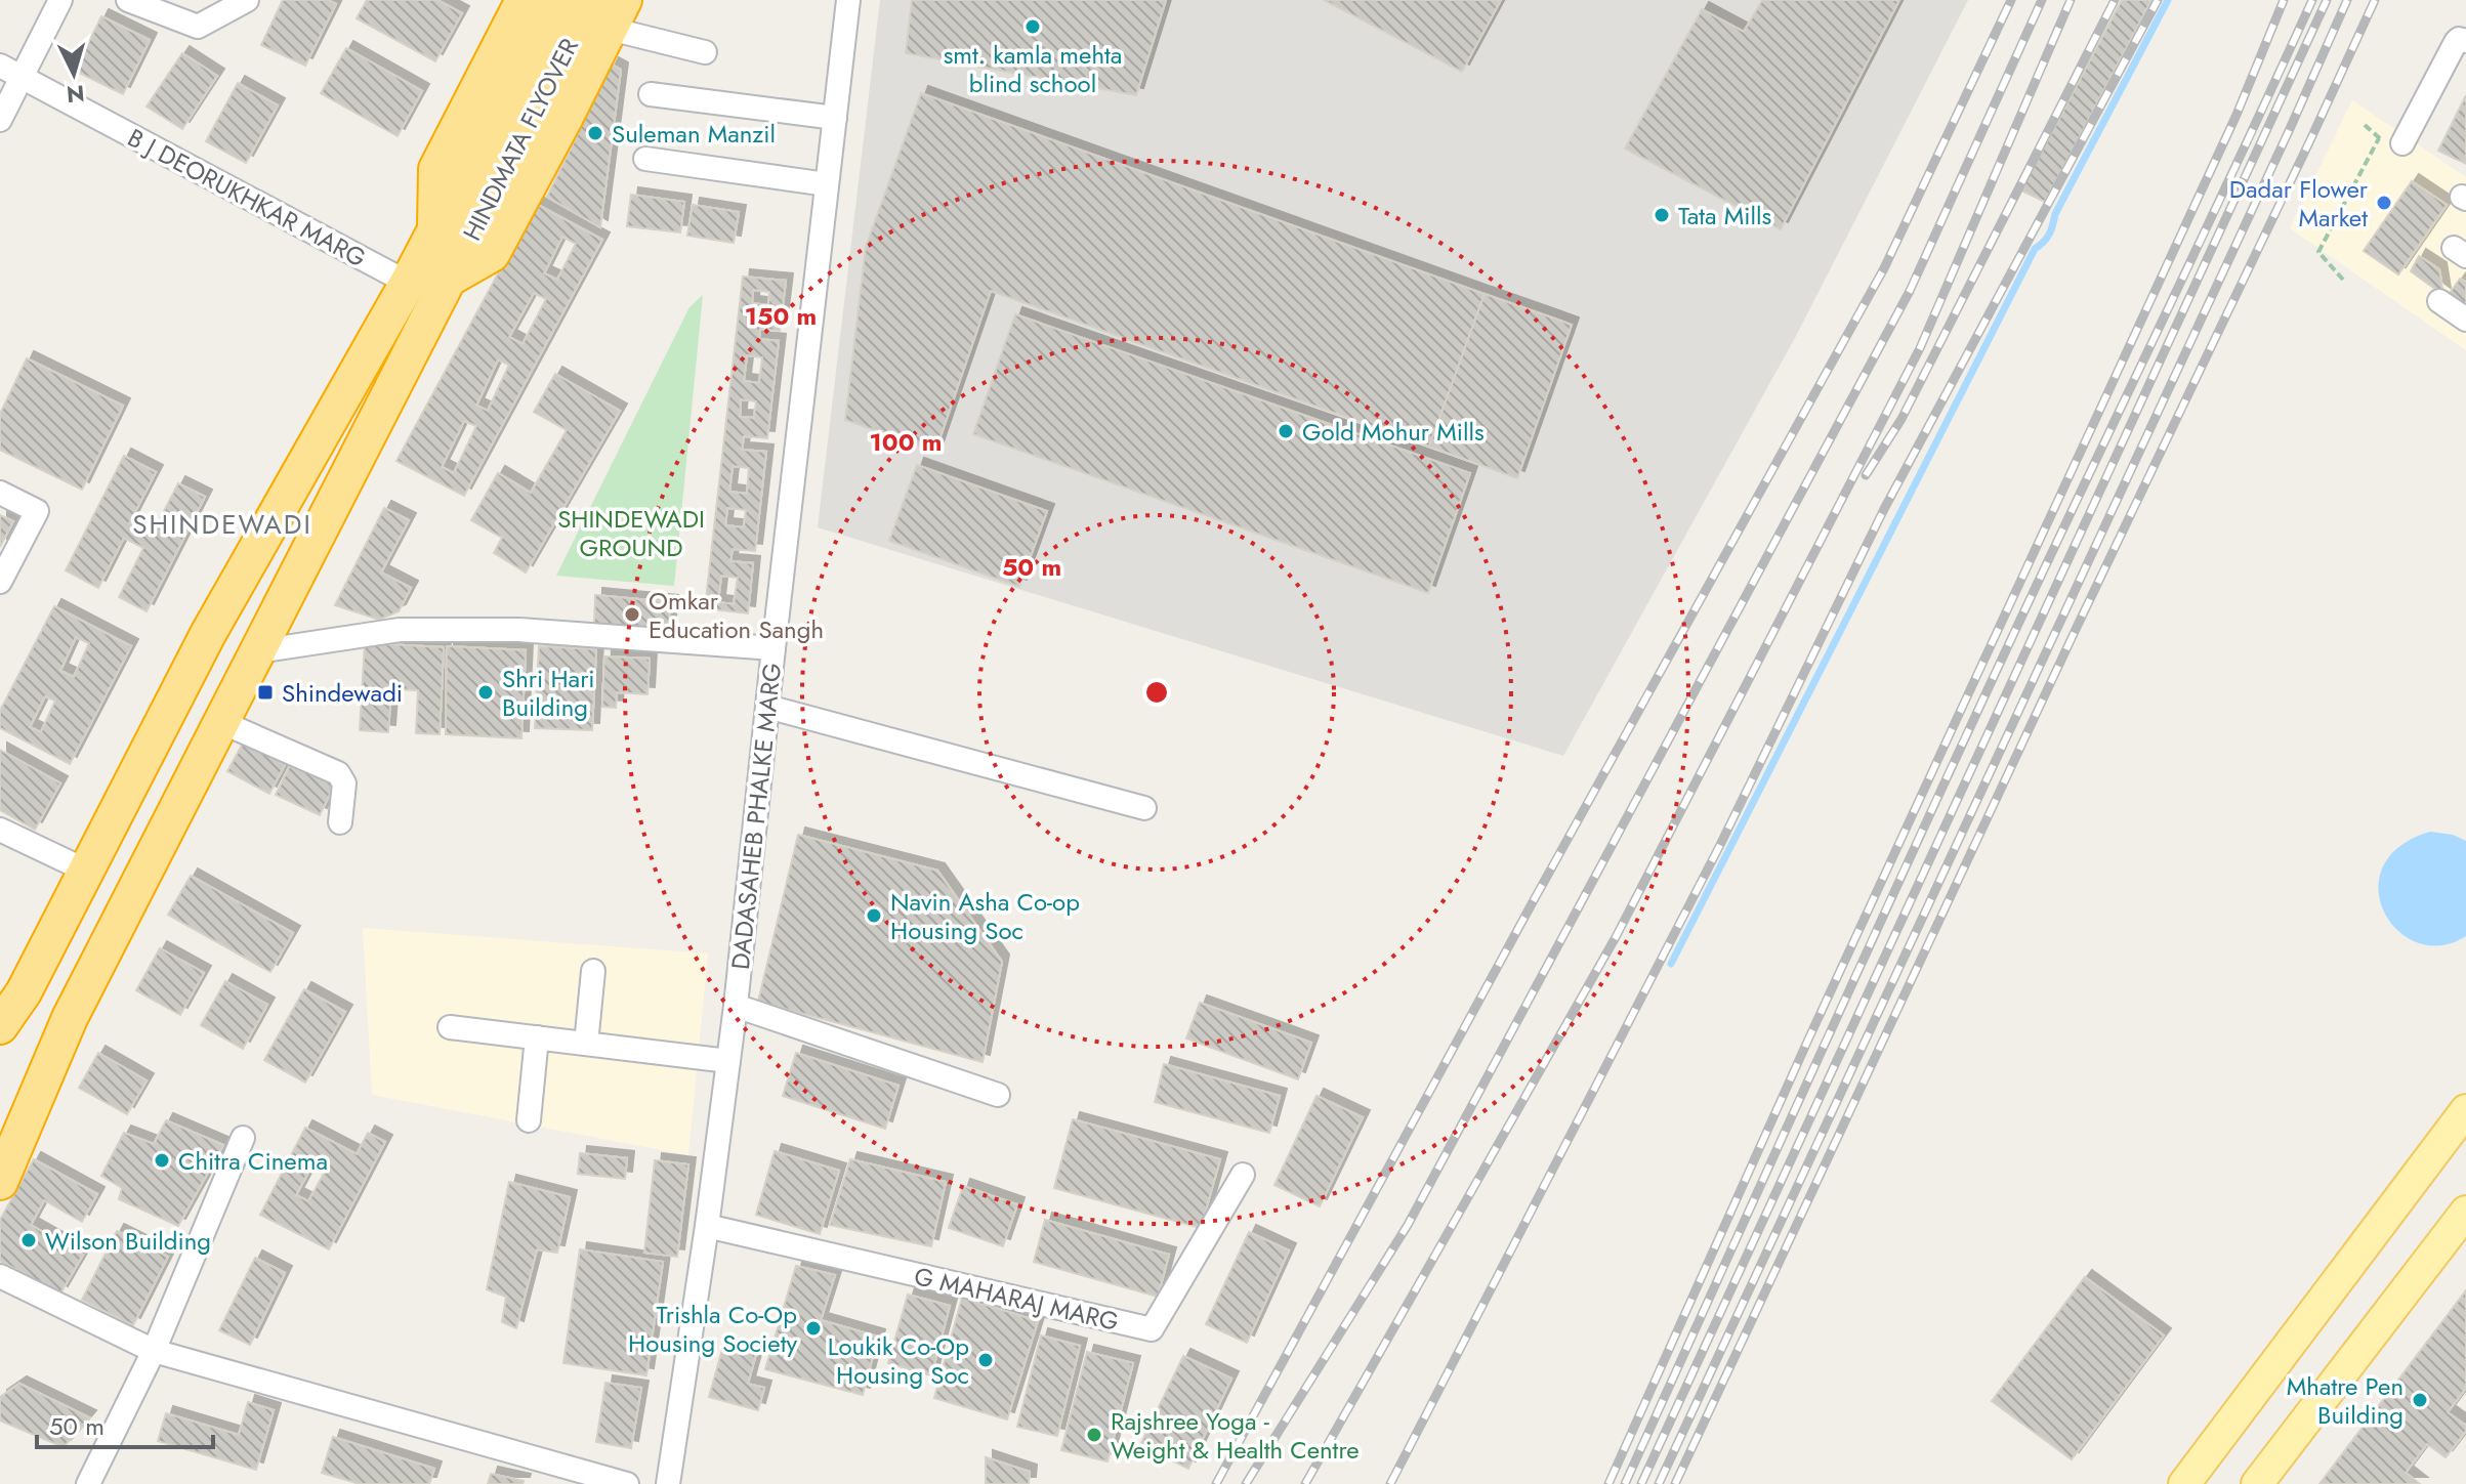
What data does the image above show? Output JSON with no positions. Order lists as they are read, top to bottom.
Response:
{
  "streets": {
    "highway": ["HINDMATA FLYOVER"],
    "street": ["B J DEORUKHKAR MARG", "DADASAHEB PHALKE MARG", "G MAHARAJ MARG"]
  },
  "crossings": [
    ["HINDMATA FLYOVER", "B J DEORUKHKAR MARG"],
    ["DADASAHEB PHALKE MARG", "G MAHARAJ MARG"]
  ],
  "districts": ["SHINDEWADI"],
  "parks": ["SHINDEWADI GROUND"],
  "places": {
    "other": [
      "smt. kamla mehta blind school",
      "Suleman Manzil",
      "Dadar Flower Market",
      "Tata Mills",
      "Gold Mohur Mills",
      "Omkar Education Sangh",
      "Shri Hari Building",
      "Navin Asha Co-op Housing Soc",
      "Chitra Cinema",
      "Wilson Building",
      "Trishla Co-Op Housing Society",
      "Loukik Co-Op Housing Soc",
      "Mhatre Pen Building",
      "Rajshree Yoga - Weight & Health Centre"
    ],
    "transit": ["Shindewadi"]
  },
  "scale_bar": "50 m",
  "north": "bottom",
  "rings": ["150 m", "100 m", "50 m"]
}
